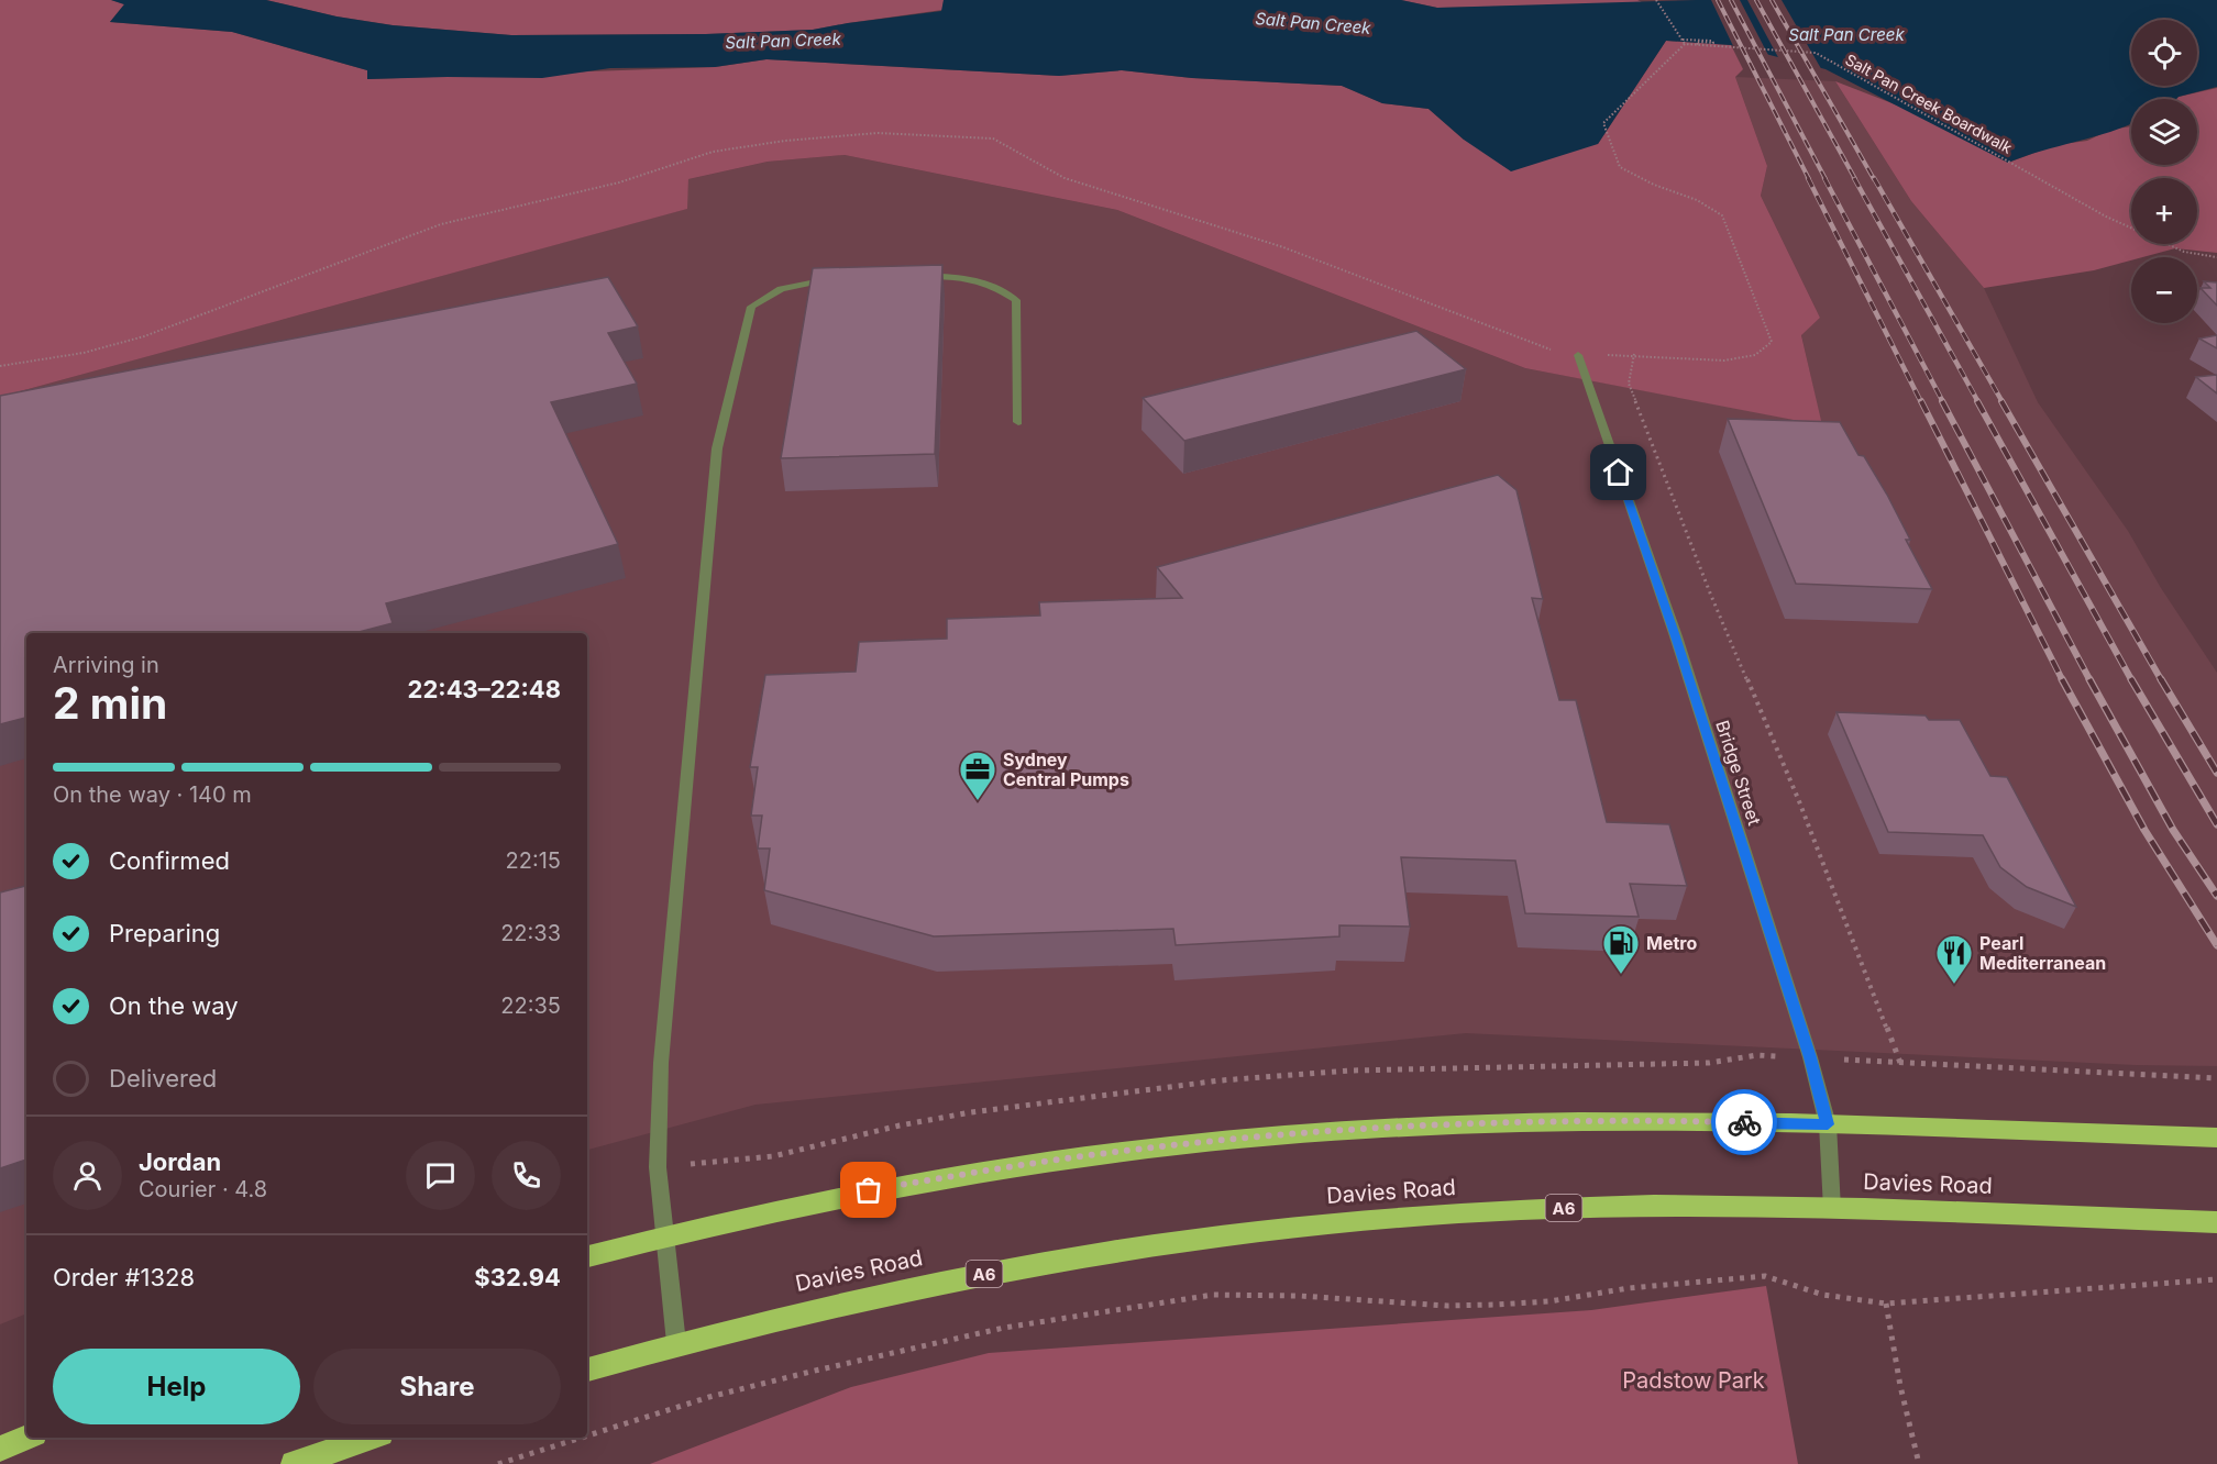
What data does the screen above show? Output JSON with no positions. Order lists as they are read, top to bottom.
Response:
{
  "streets": {
    "highway": ["Davies Road", "A6"],
    "street": ["Bridge Street"],
    "path": ["Salt Pan Creek Boardwalk"]
  },
  "crossings": [
    ["Bridge Street", "Davies Road"]
  ],
  "water": ["Salt Pan Creek"],
  "parks": ["Padstow Park"],
  "places": {
    "office": ["Sydney Central Pumps"],
    "fuel station": ["Metro"],
    "restaurant": ["Pearl Mediterranean"]
  },
  "page": {
    "map_buttons": ["+", "−"],
    "heading": ["2 min", "Arriving in", "22:43–22:48"],
    "panel": [
      "Jordan",
      "Courier · 4.8",
      "Order #1328",
      "$32.94"
    ],
    "bar": "On the way · 140 m",
    "list": [
      ["Confirmed", "22:15"],
      ["Preparing", "22:33"],
      ["On the way", "22:35"],
      "Delivered"
    ],
    "buttons": ["Help", "Share"]
  }
}
